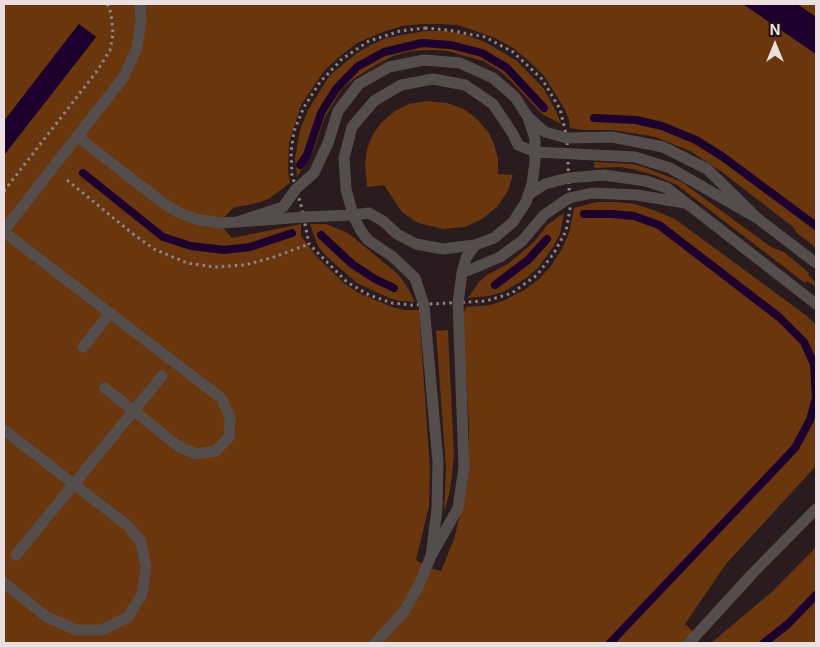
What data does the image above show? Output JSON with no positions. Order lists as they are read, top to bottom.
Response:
{
  "north": "top"
}
